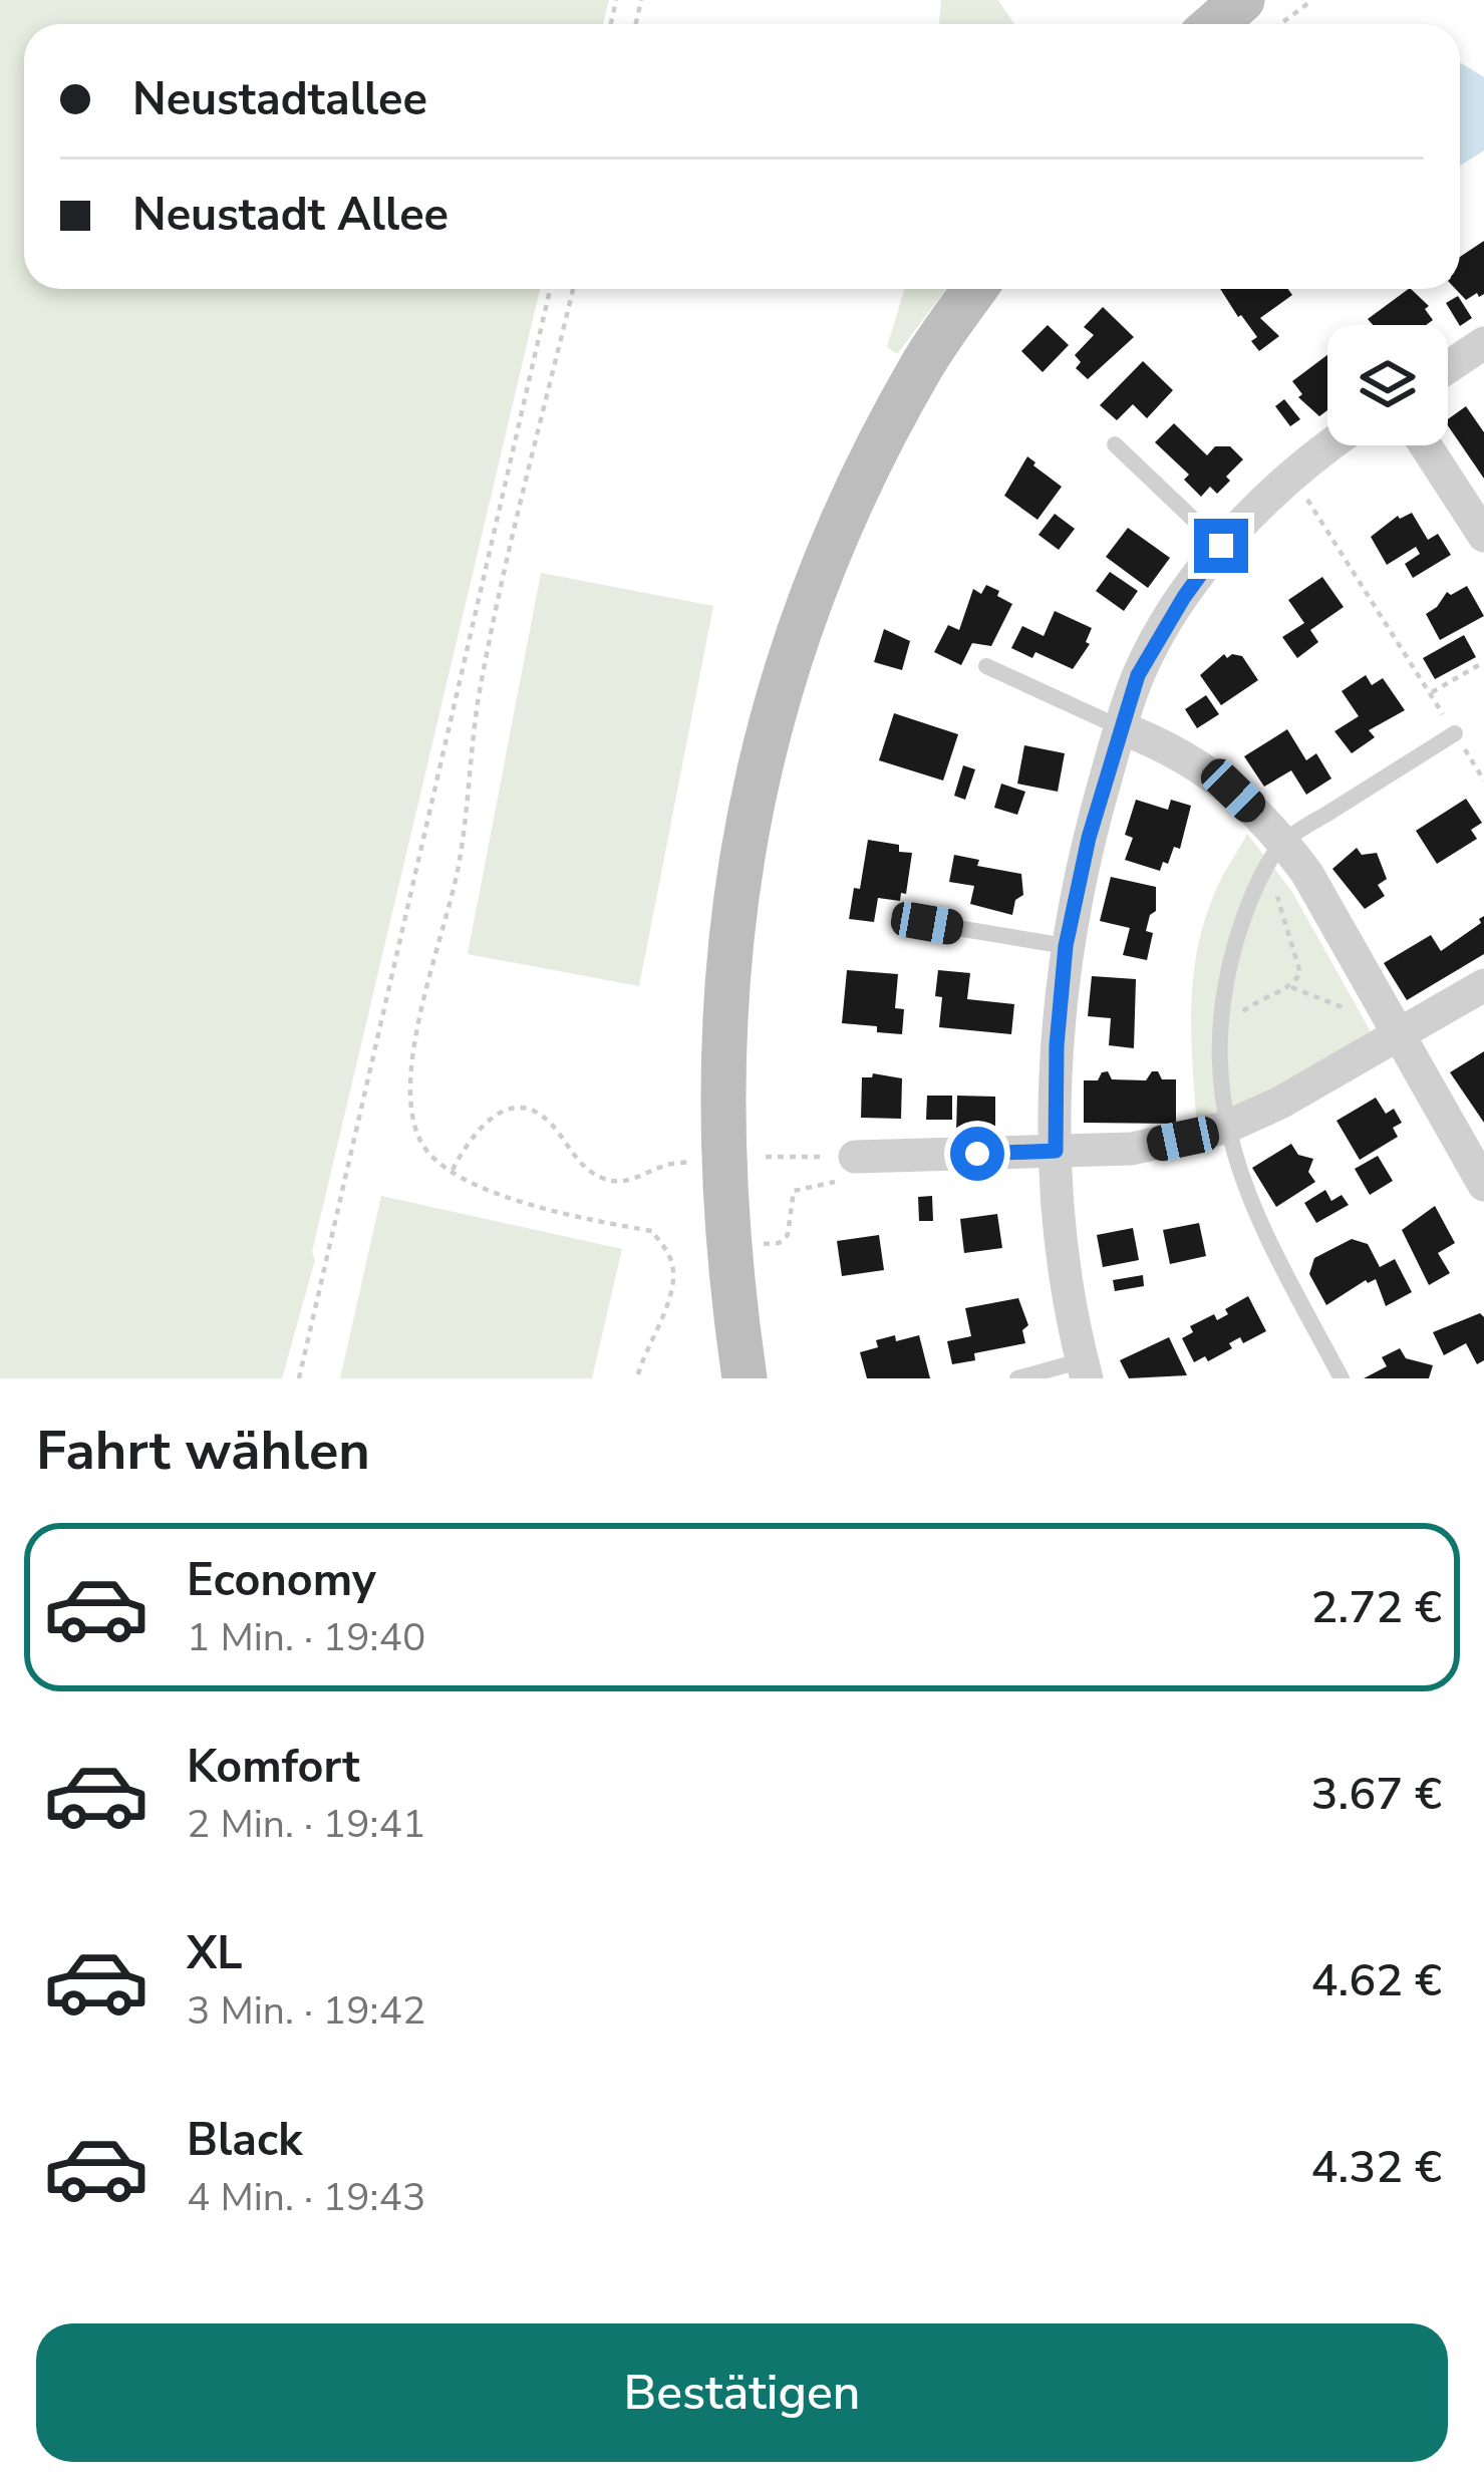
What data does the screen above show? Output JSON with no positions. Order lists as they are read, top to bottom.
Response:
{
  "page": {
    "banner": ["Neustadtallee", "Neustadt Allee"],
    "heading": "Fahrt wählen",
    "list": [
      {
        "name": "Economy",
        "note": "1 Min. · 19:40",
        "value": "2.72 €"
      },
      {
        "name": "Komfort",
        "note": "2 Min. · 19:41",
        "value": "3.67 €"
      },
      {
        "name": "XL",
        "note": "3 Min. · 19:42",
        "value": "4.62 €"
      },
      {
        "name": "Black",
        "note": "4 Min. · 19:43",
        "value": "4.32 €"
      }
    ],
    "buttons": "Bestätigen"
  }
}
